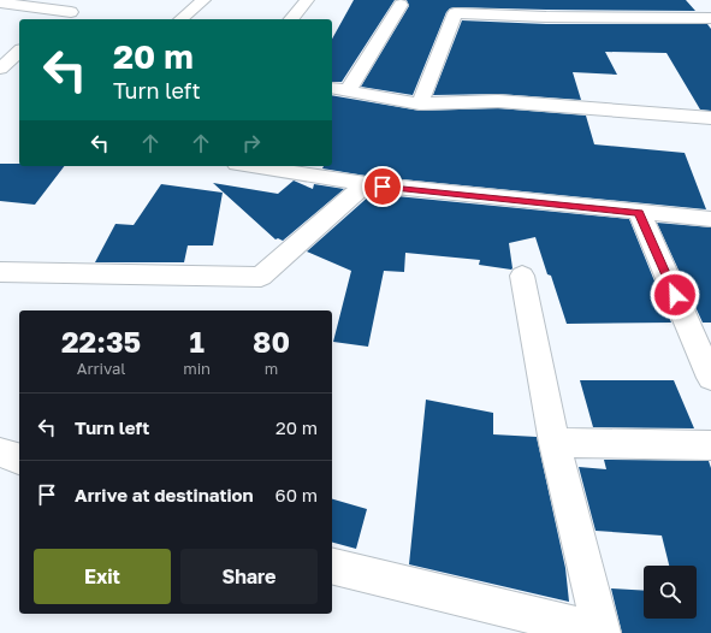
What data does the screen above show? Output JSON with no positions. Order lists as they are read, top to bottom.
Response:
{
  "page": {
    "turn": ["20 m", "Turn left"],
    "eta": [
      "22:35",
      "Arrival",
      "1",
      "min",
      "80",
      "m"
    ],
    "list": [
      {
        "name": "Turn left",
        "value": "20 m"
      },
      {
        "name": "Arrive at destination",
        "value": "60 m"
      }
    ],
    "buttons": ["Exit", "Share"]
  }
}
